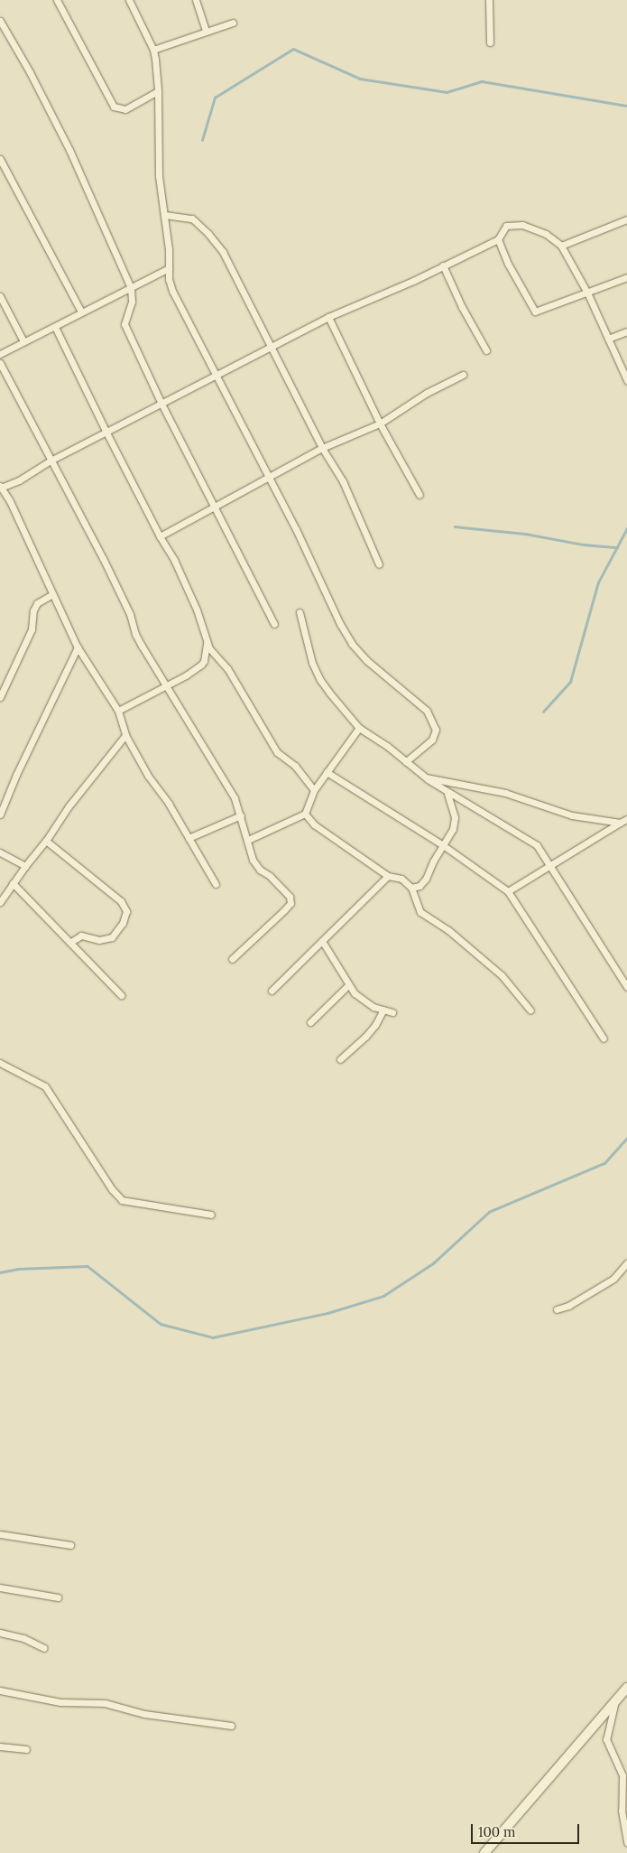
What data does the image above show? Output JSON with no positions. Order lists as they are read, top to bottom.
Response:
{
  "scale_bar": "100 m"
}
